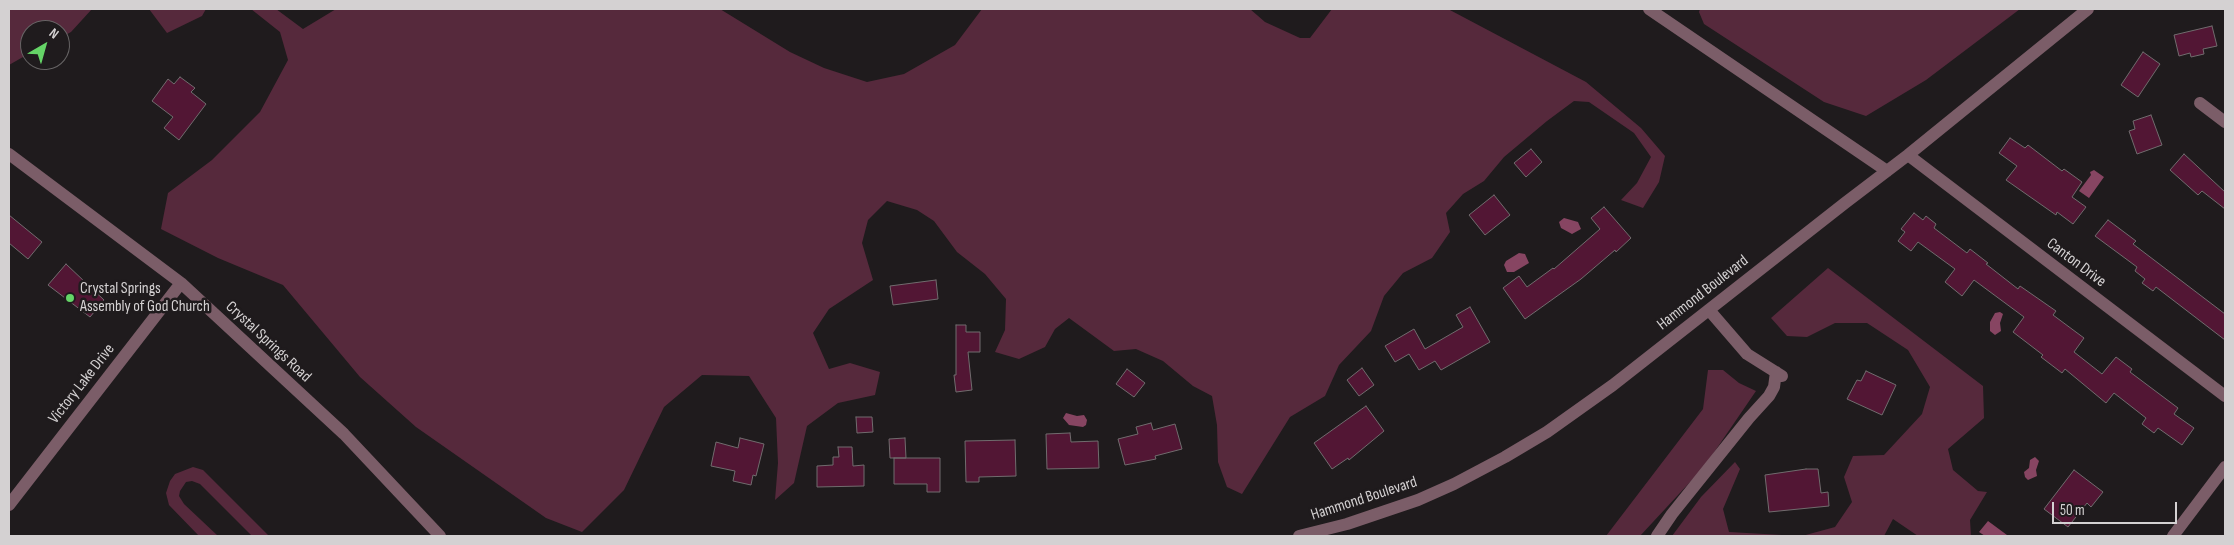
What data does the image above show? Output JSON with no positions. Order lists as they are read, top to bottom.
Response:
{
  "streets": {
    "street": [
      "Canton Drive",
      "Hammond Boulevard",
      "Crystal Springs Road",
      "Victory Lake Drive"
    ]
  },
  "crossings": [
    ["Canton Drive", "Hammond Boulevard"],
    ["Crystal Springs Road", "Victory Lake Drive"]
  ],
  "places": ["Crystal Springs Assembly of God Church"],
  "scale_bar": "50 m",
  "north": "top right"
}
